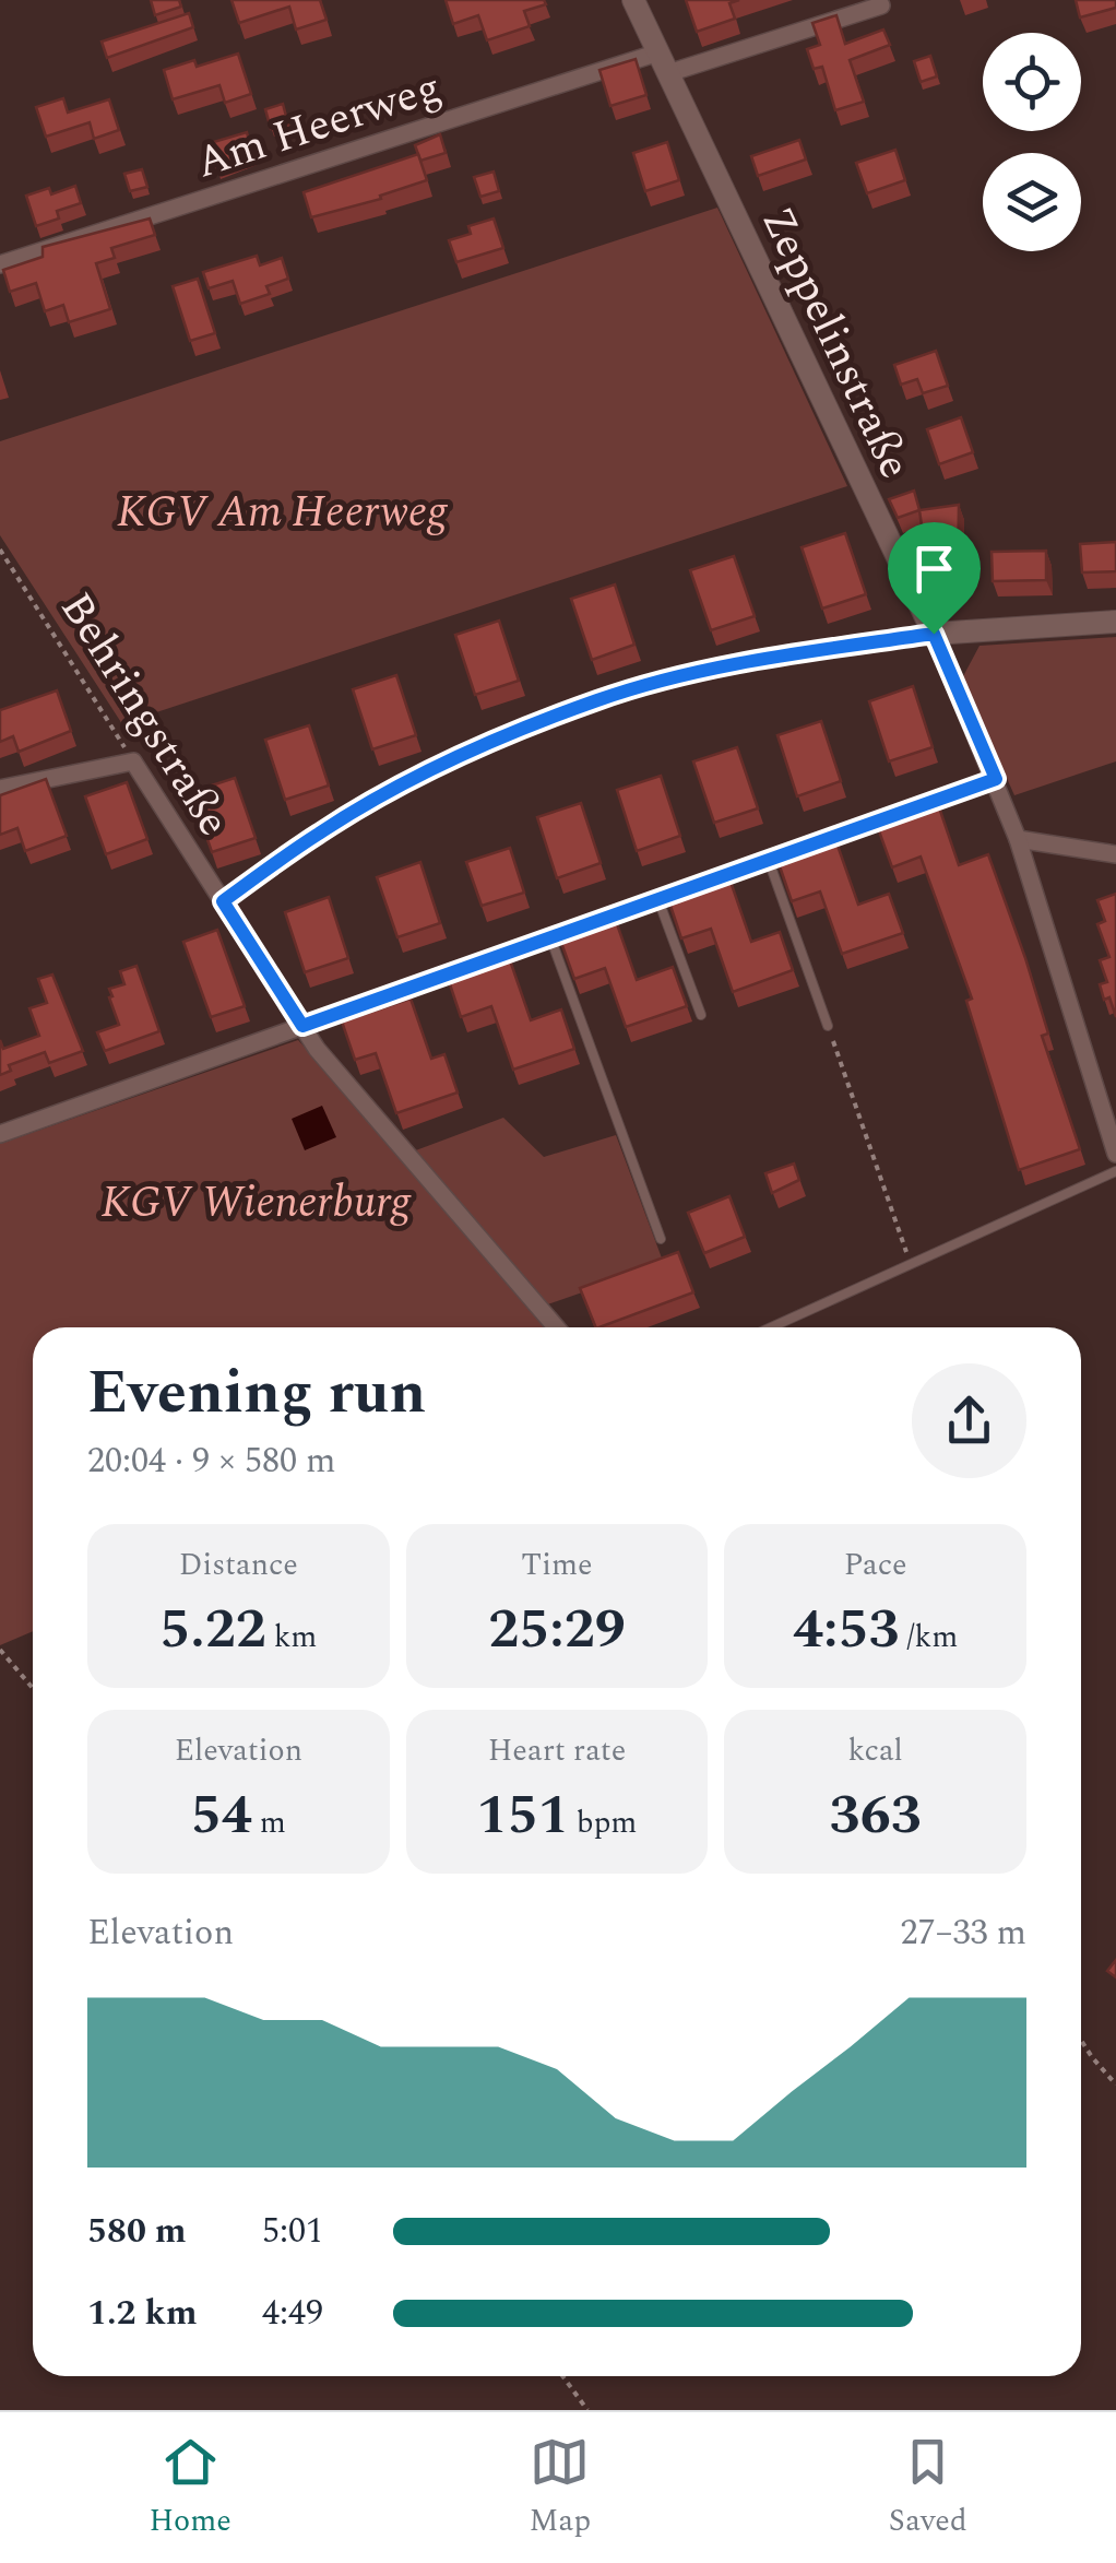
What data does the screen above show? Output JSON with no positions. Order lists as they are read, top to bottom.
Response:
{
  "streets": {
    "street": ["Am Heerweg", "Zeppelinstraße", "Behringstraße"]
  },
  "crossings": [
    ["Am Heerweg", "Zeppelinstraße"]
  ],
  "parks": ["KGV Am Heerweg", "KGV Wienerburg"],
  "page": {
    "heading": ["Evening run", "20:04 · 9 × 580 m"],
    "stats": [
      ["Distance", "5.22 km"],
      ["Time", "25:29"],
      ["Pace", "4:53 /km"],
      ["Elevation", "54 m"],
      ["Heart rate", "151 bpm"],
      ["kcal", "363"]
    ],
    "chart": ["Elevation", "27–33 m"],
    "list": [
      {
        "name": "580 m",
        "note": "5:01"
      },
      {
        "name": "1.2 km",
        "note": "4:49"
      }
    ],
    "tabs": ["Home", "Map", "Saved"]
  }
}
